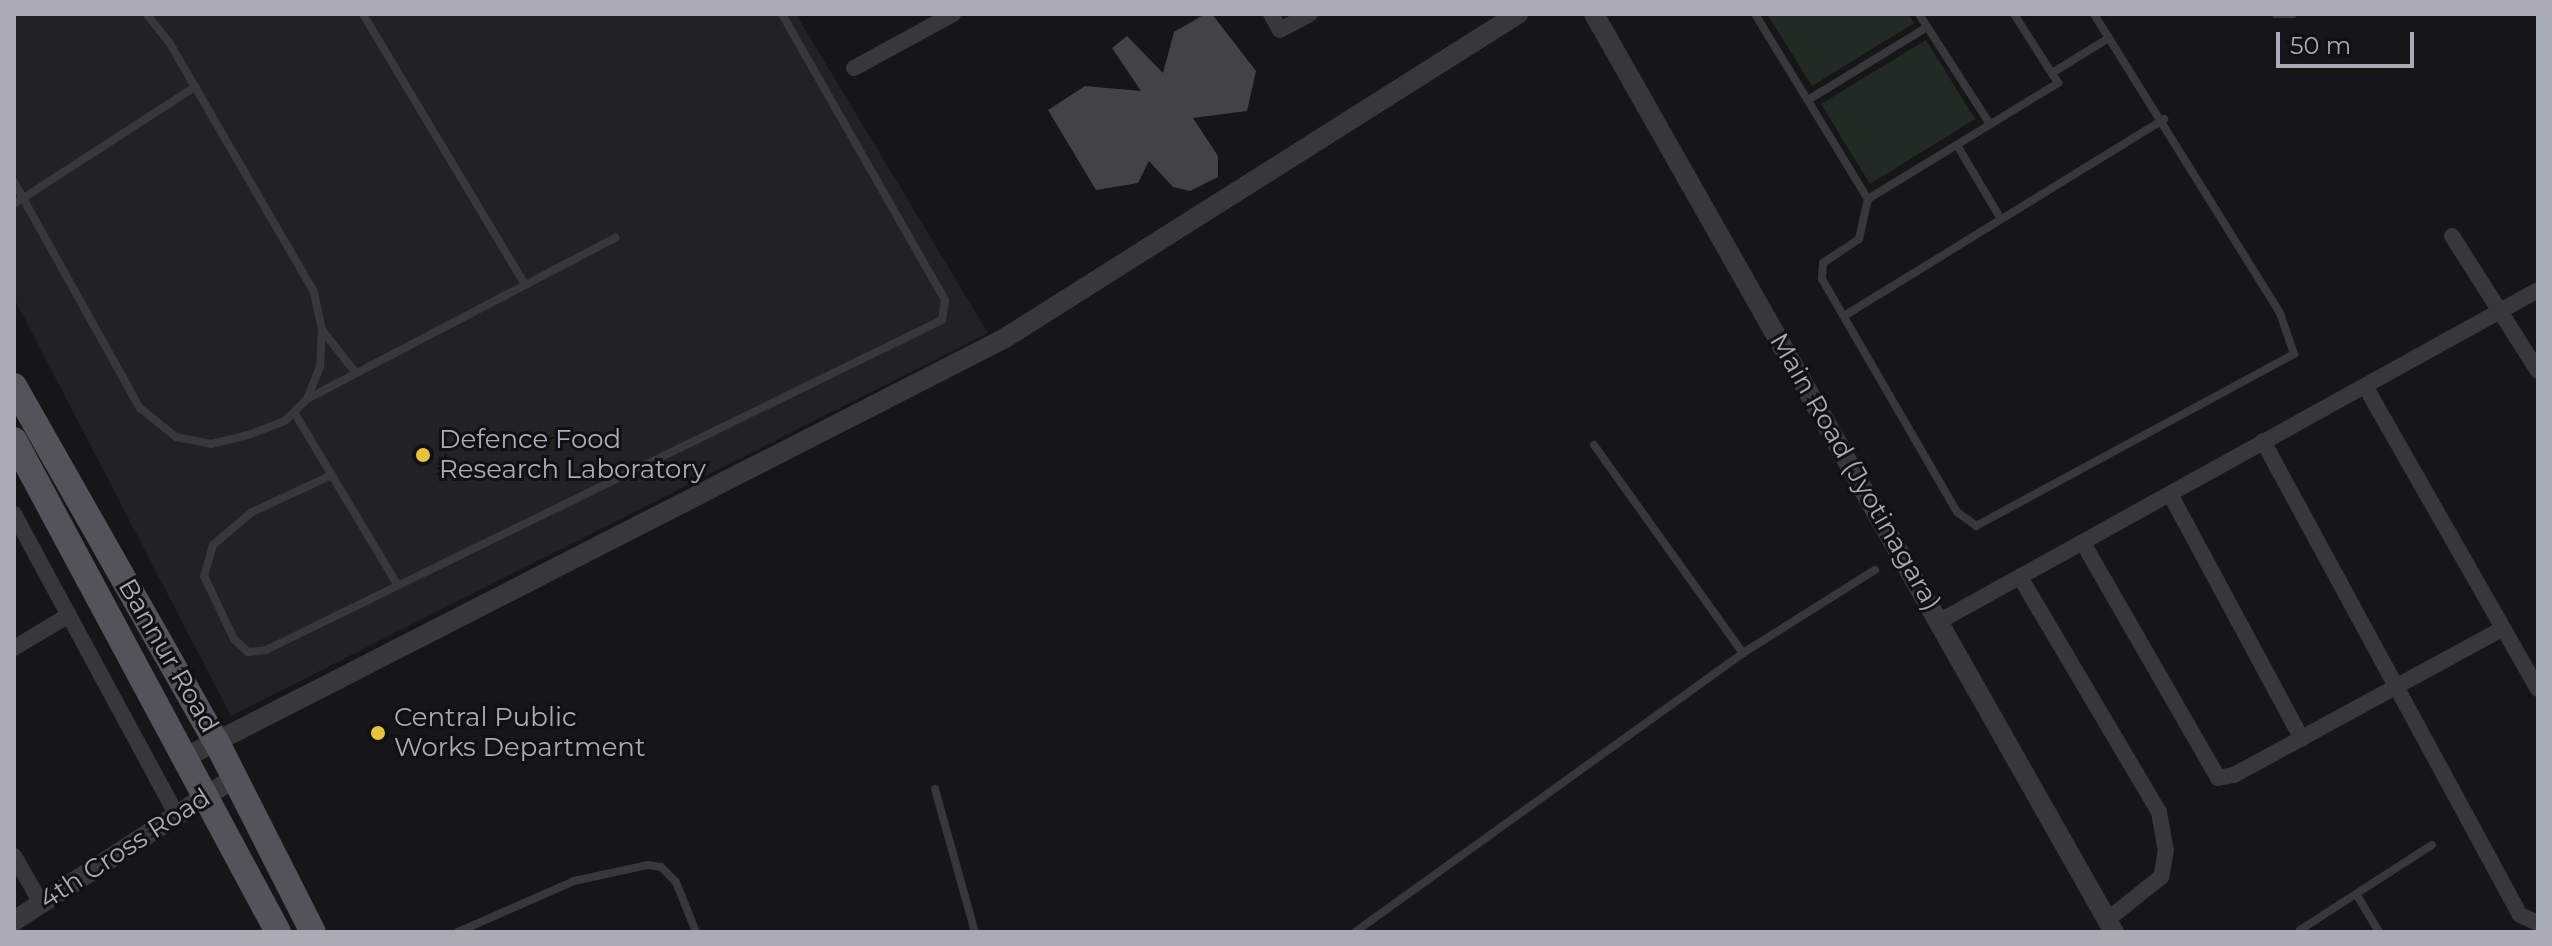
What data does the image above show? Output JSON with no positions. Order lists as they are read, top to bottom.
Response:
{
  "streets": {
    "main road": ["Bannur Road"],
    "street": ["Main Road (Jyotinagara)", "4th Cross Road"]
  },
  "crossings": [
    ["Bannur Road", "4th Cross Road"]
  ],
  "places": ["Defence Food Research Laboratory", "Central Public Works Department"],
  "scale_bar": "50 m"
}
